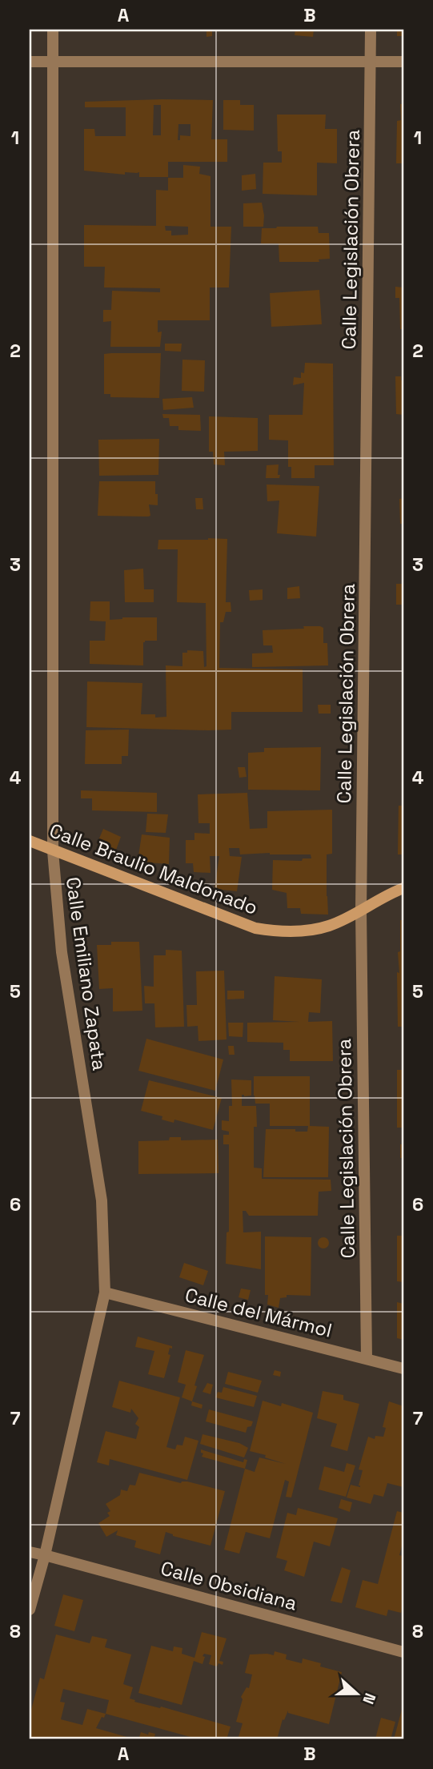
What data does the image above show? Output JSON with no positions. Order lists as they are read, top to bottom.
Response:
{
  "streets": {
    "street": [
      "Calle Legislación Obrera",
      "Calle Braulio Maldonado",
      "Calle Emiliano Zapata",
      "Calle del Mármol",
      "Calle Obsidiana"
    ]
  },
  "crossings": [
    ["Calle Legislación Obrera", "Calle Braulio Maldonado"],
    ["Calle Legislación Obrera", "Calle del Mármol"],
    ["Calle Braulio Maldonado", "Calle Emiliano Zapata"],
    ["Calle Emiliano Zapata", "Calle del Mármol"],
    ["Calle Emiliano Zapata", "Calle Obsidiana"]
  ],
  "north": "right",
  "grid": {
    "columns": ["A", "B"],
    "rows": [
      "1",
      "2",
      "3",
      "4",
      "5",
      "6",
      "7",
      "8"
    ]
  }
}
